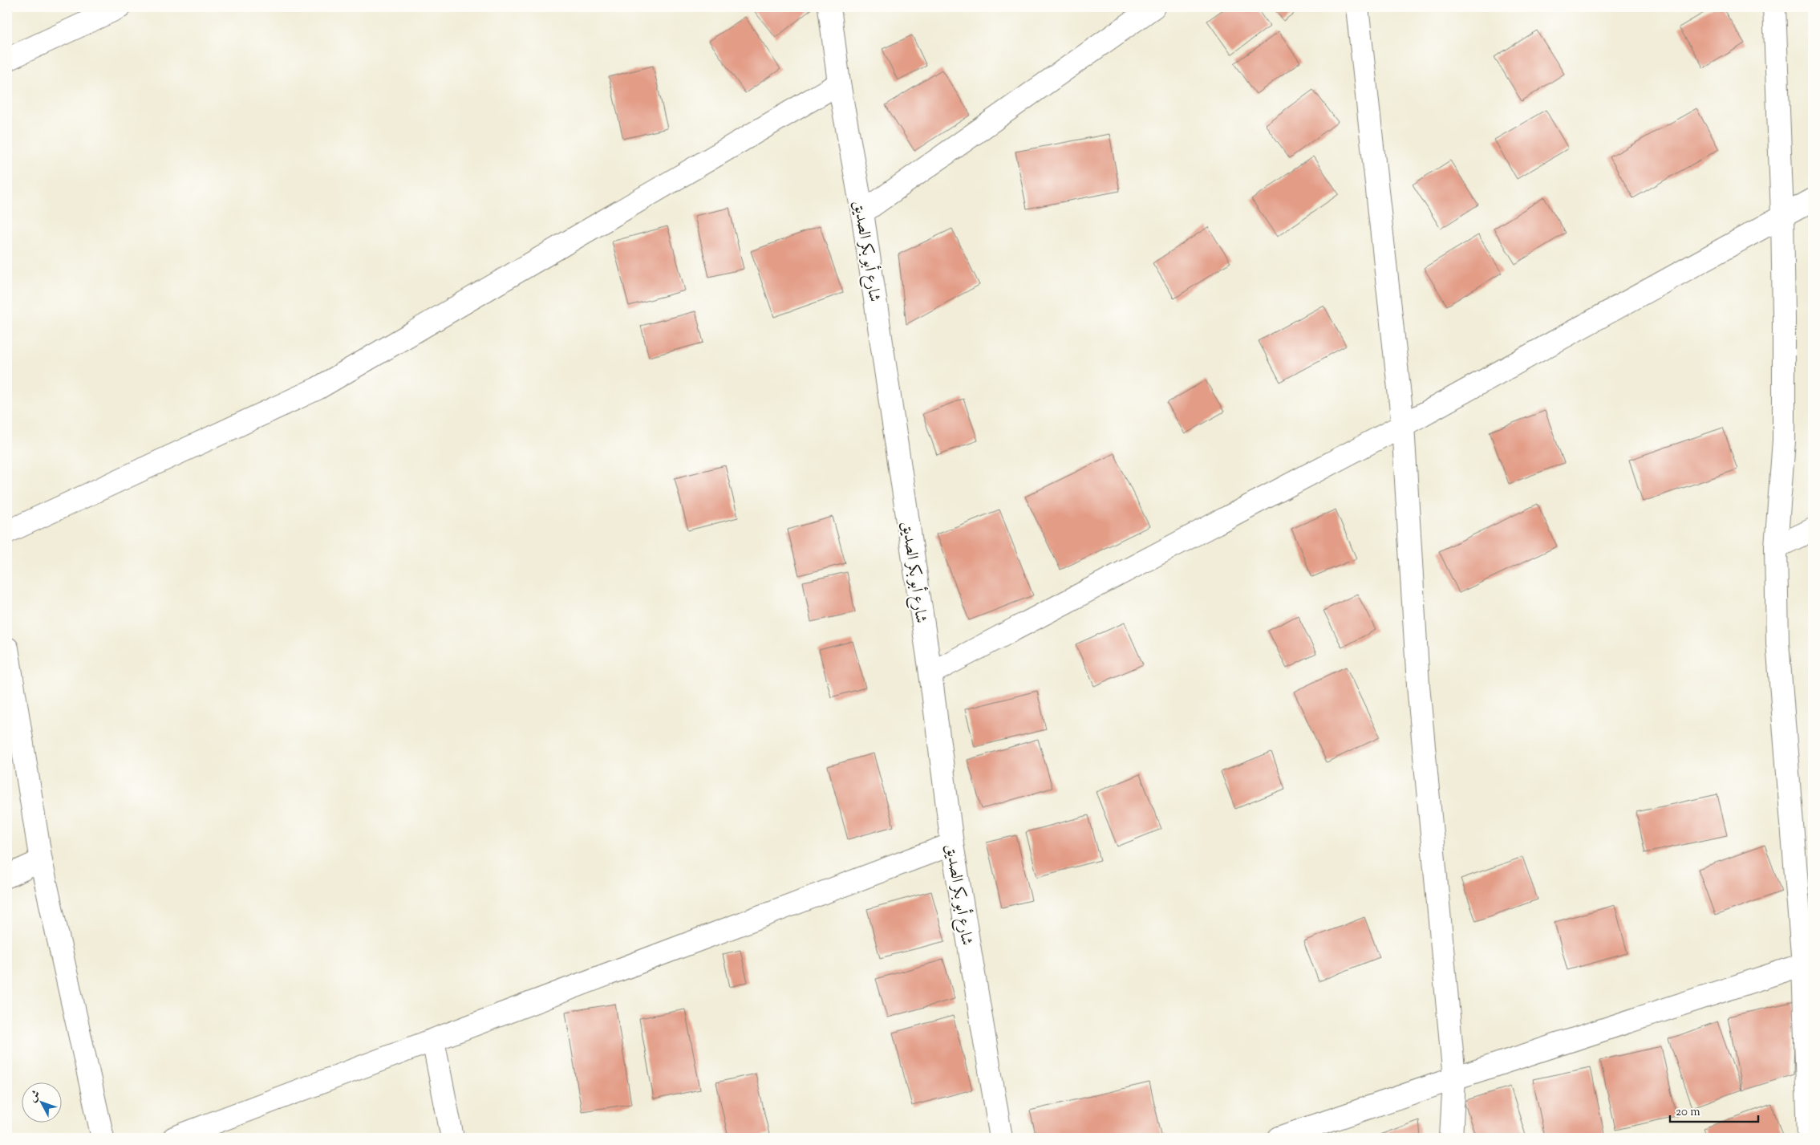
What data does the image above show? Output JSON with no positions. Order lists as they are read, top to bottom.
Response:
{
  "streets": {
    "street": ["شارع أبو بكر الصديق"]
  },
  "scale_bar": "20 m",
  "north": "top left"
}
